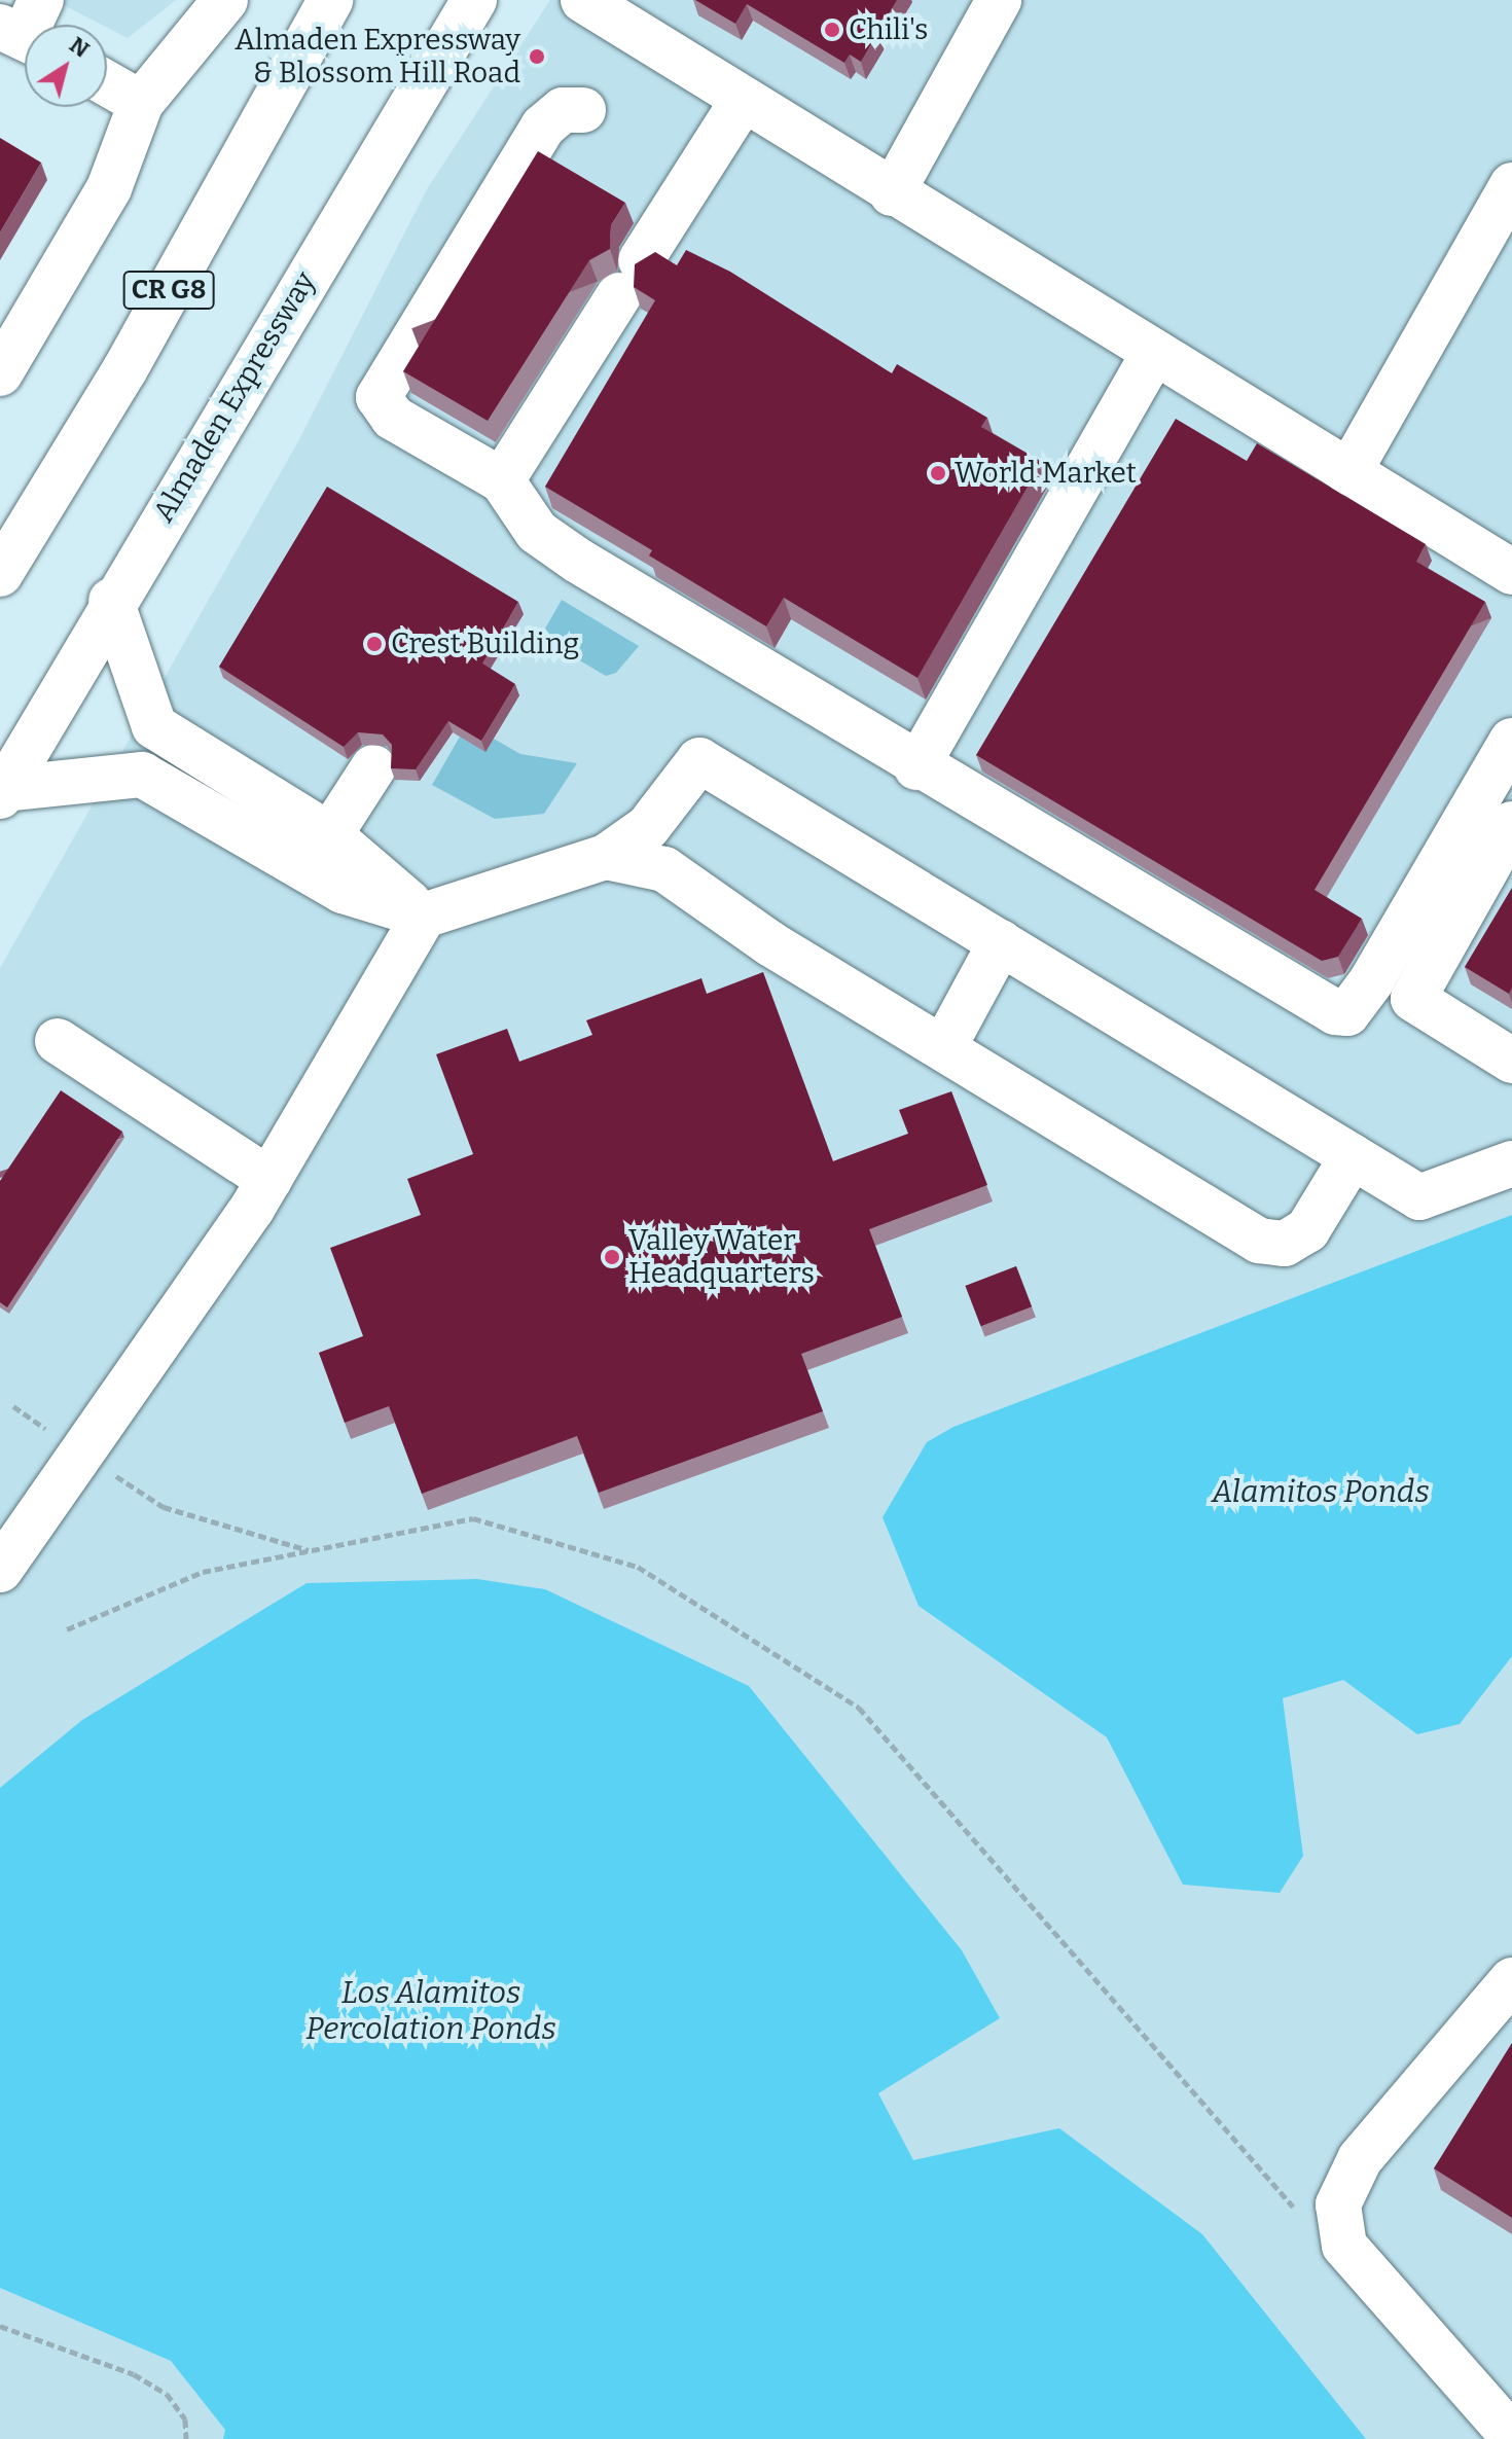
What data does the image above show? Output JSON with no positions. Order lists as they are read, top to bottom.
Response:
{
  "streets": {
    "main road": ["CR G8", "Almaden Expressway"]
  },
  "water": ["Alamitos Ponds", "Los Alamitos Percolation Ponds"],
  "places": [
    "Chili's",
    "Almaden Expressway & Blossom Hill Road",
    "World Market",
    "Crest Building",
    "Valley Water Headquarters"
  ],
  "north": "top right"
}
